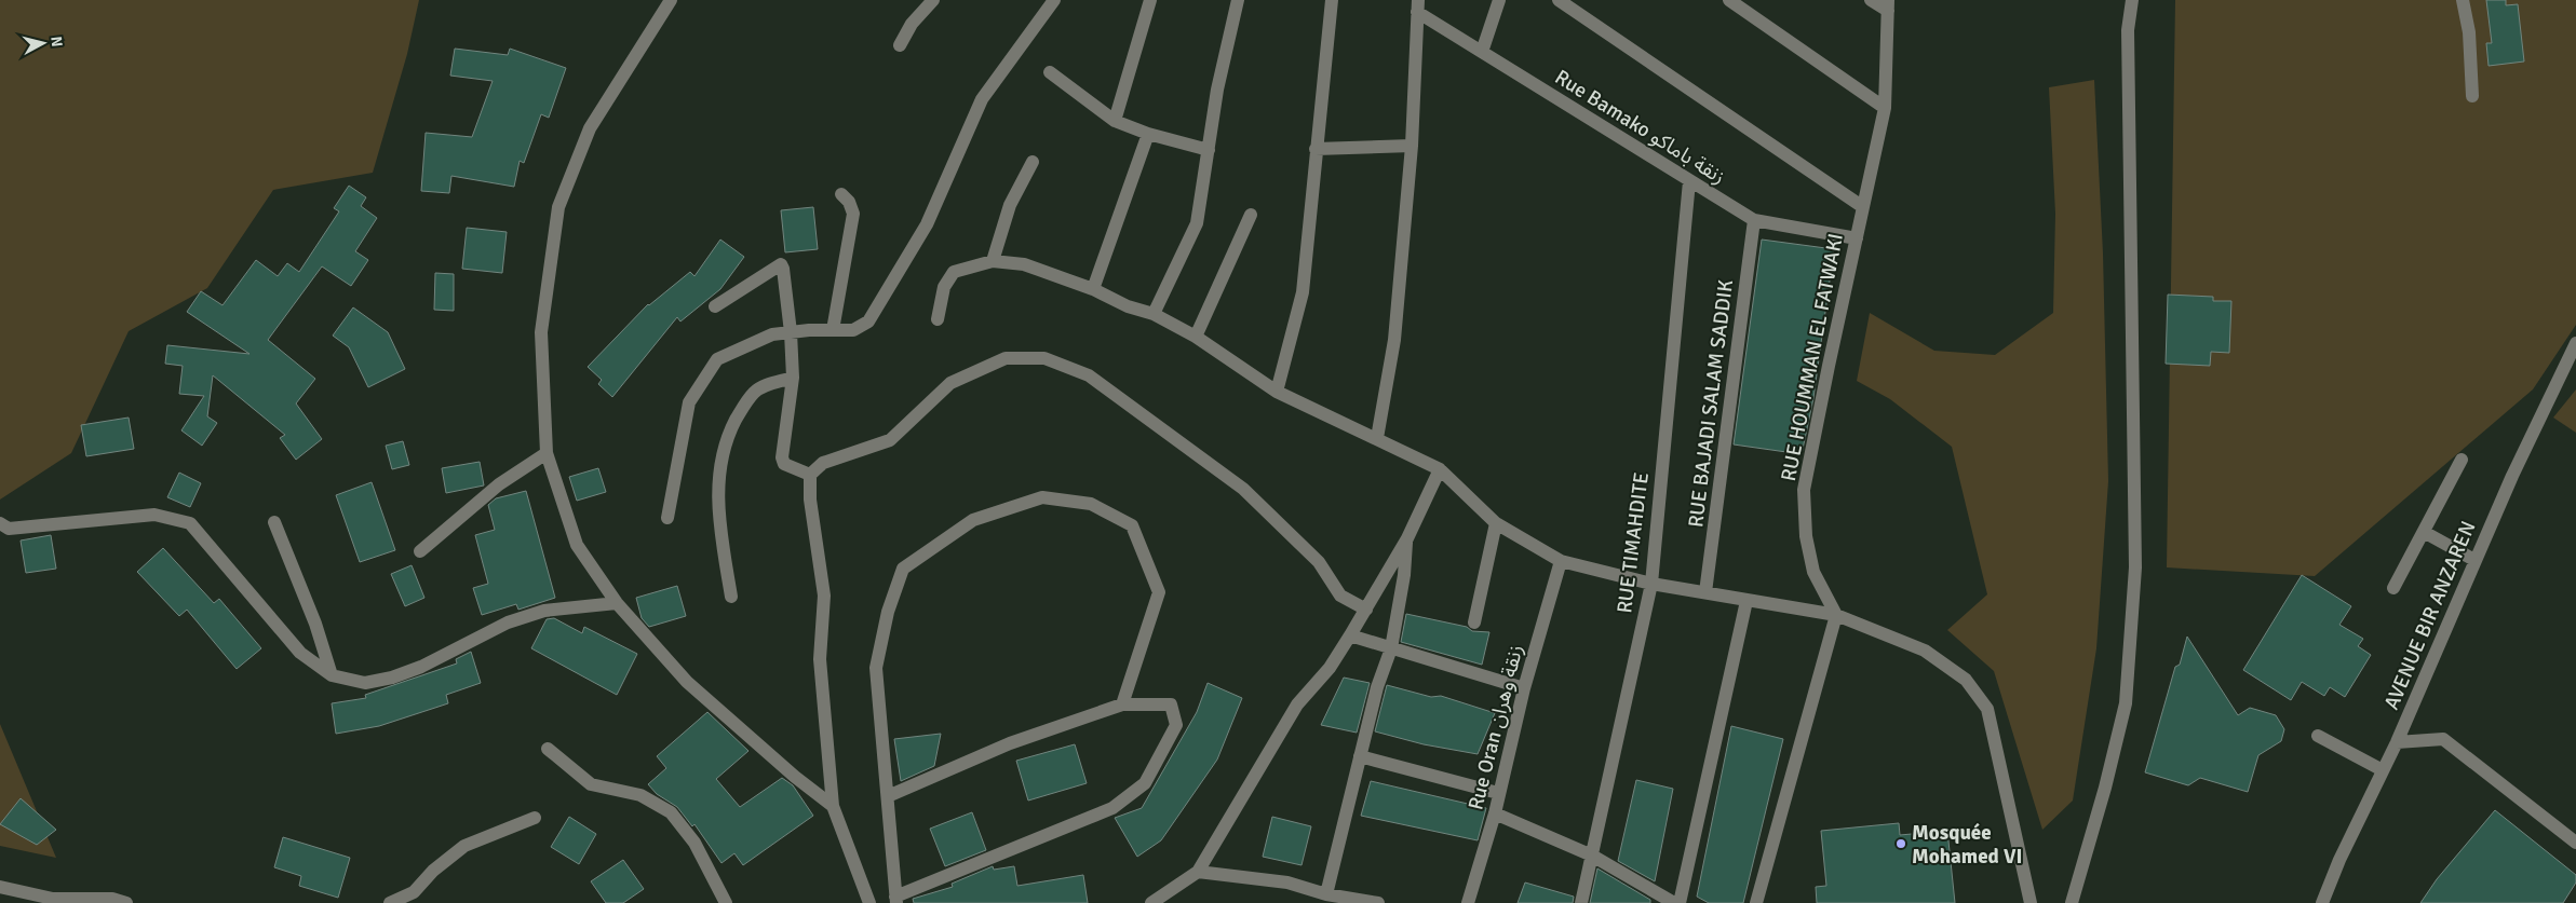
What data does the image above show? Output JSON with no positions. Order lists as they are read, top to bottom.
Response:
{
  "streets": {
    "street": [
      "Rue Bamako زنقة باماكو",
      "RUE HOUMMAN EL FATWAKI",
      "RUE BAJADI SALAM SADDIK",
      "RUE TIMAHDITE",
      "AVENUE BIR ANZAREN",
      "Rue Oran زنقة وهران"
    ]
  },
  "crossings": [
    ["Rue Bamako زنقة باماكو", "RUE HOUMMAN EL FATWAKI"],
    ["Rue Bamako زنقة باماكو", "RUE BAJADI SALAM SADDIK"],
    ["Rue Bamako زنقة باماكو", "RUE TIMAHDITE"]
  ],
  "places": ["Mosquée Mohamed VI"],
  "north": "right"
}
